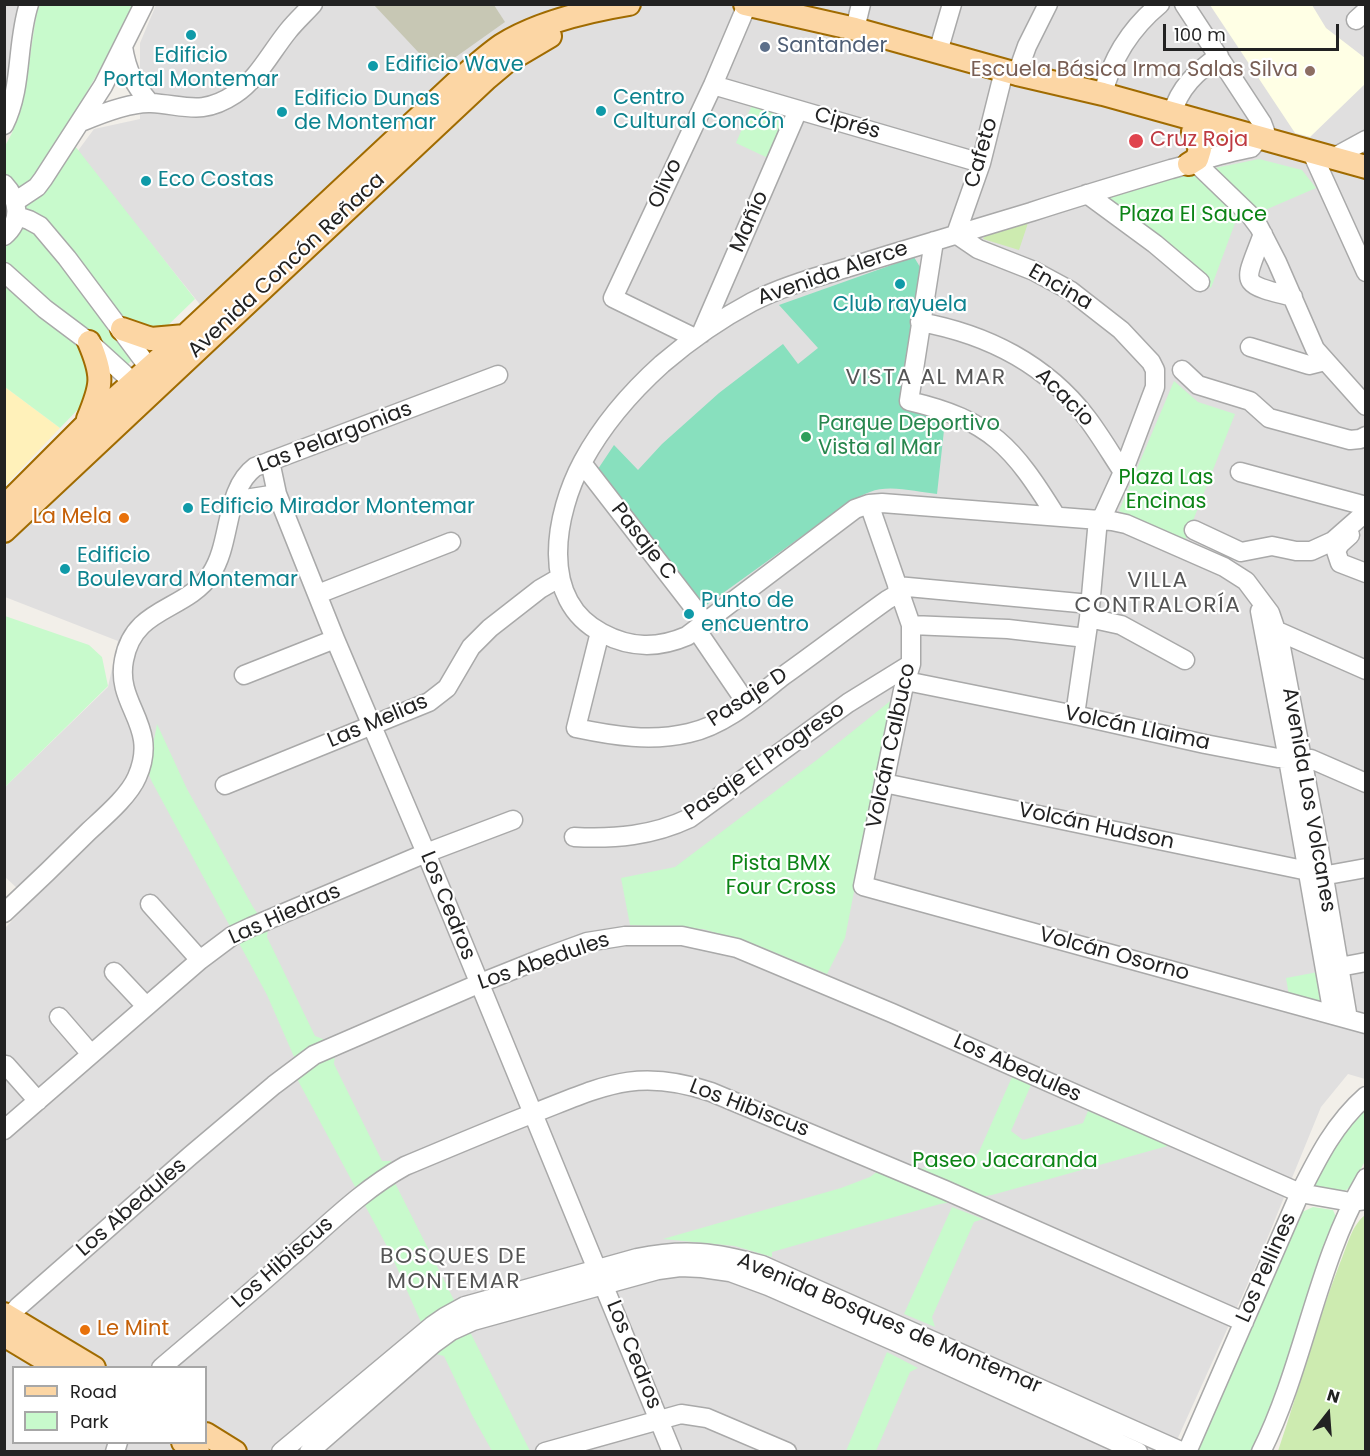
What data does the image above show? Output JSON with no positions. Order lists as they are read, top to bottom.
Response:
{
  "streets": {
    "main road": ["Avenida Concón Reñaca"],
    "street": [
      "Ciprés",
      "Cafeto",
      "Olivo",
      "Mañío",
      "Avenida Alerce",
      "Encina",
      "Acacio",
      "Las Pelargonias",
      "Pasaje C",
      "Pasaje D",
      "Las Melias",
      "Volcán Llaima",
      "Volcán Calbuco",
      "Pasaje El Progreso",
      "Avenida Los Volcanes",
      "Volcán Hudson",
      "Los Cedros",
      "Las Hiedras",
      "Volcán Osorno",
      "Los Abedules",
      "Los Hibiscus",
      "Los Pellines",
      "Avenida Bosques de Montemar"
    ]
  },
  "crossings": [
    ["Ciprés", "Cafeto"],
    ["Ciprés", "Olivo"],
    ["Ciprés", "Mañío"],
    ["Cafeto", "Avenida Alerce"],
    ["Cafeto", "Encina"],
    ["Olivo", "Mañío"],
    ["Olivo", "Avenida Alerce"],
    ["Mañío", "Avenida Alerce"],
    ["Avenida Alerce", "Encina"],
    ["Avenida Alerce", "Pasaje C"],
    ["Avenida Alerce", "Pasaje D"],
    ["Avenida Alerce", "Las Melias"],
    ["Avenida Alerce", "Volcán Calbuco"],
    ["Avenida Alerce", "Avenida Los Volcanes"],
    ["Encina", "Acacio"],
    ["Las Pelargonias", "Los Cedros"],
    ["Pasaje C", "Pasaje D"],
    ["Pasaje D", "Volcán Calbuco"],
    ["Las Melias", "Los Cedros"],
    ["Volcán Llaima", "Volcán Calbuco"],
    ["Volcán Llaima", "Pasaje El Progreso"],
    ["Volcán Llaima", "Avenida Los Volcanes"],
    ["Volcán Calbuco", "Pasaje El Progreso"],
    ["Volcán Calbuco", "Volcán Hudson"],
    ["Volcán Calbuco", "Volcán Osorno"],
    ["Avenida Los Volcanes", "Volcán Hudson"],
    ["Avenida Los Volcanes", "Volcán Osorno"],
    ["Los Cedros", "Las Hiedras"],
    ["Los Cedros", "Los Abedules"],
    ["Los Cedros", "Los Hibiscus"],
    ["Los Cedros", "Avenida Bosques de Montemar"],
    ["Los Abedules", "Los Pellines"],
    ["Los Hibiscus", "Los Pellines"]
  ],
  "districts": ["VISTA AL MAR", "VILLA CONTRALORÍA", "BOSQUES DE MONTEMAR"],
  "parks": [
    "Plaza El Sauce",
    "Plaza Las Encinas",
    "Pista BMX Four Cross",
    "Paseo Jacaranda"
  ],
  "places": [
    "Edificio Portal Montemar",
    "Santander",
    "Edificio Wave",
    "Escuela Básica Irma Salas Silva",
    "Centro Cultural Concón",
    "Edificio Dunas de Montemar",
    "Cruz Roja",
    "Eco Costas",
    "Club rayuela",
    "Parque Deportivo Vista al Mar",
    "Edificio Mirador Montemar",
    "La Mela",
    "Edificio Boulevard Montemar",
    "Punto de encuentro",
    "Le Mint"
  ],
  "legend": ["Road", "Park"],
  "scale_bar": "100 m",
  "north": "top"
}
